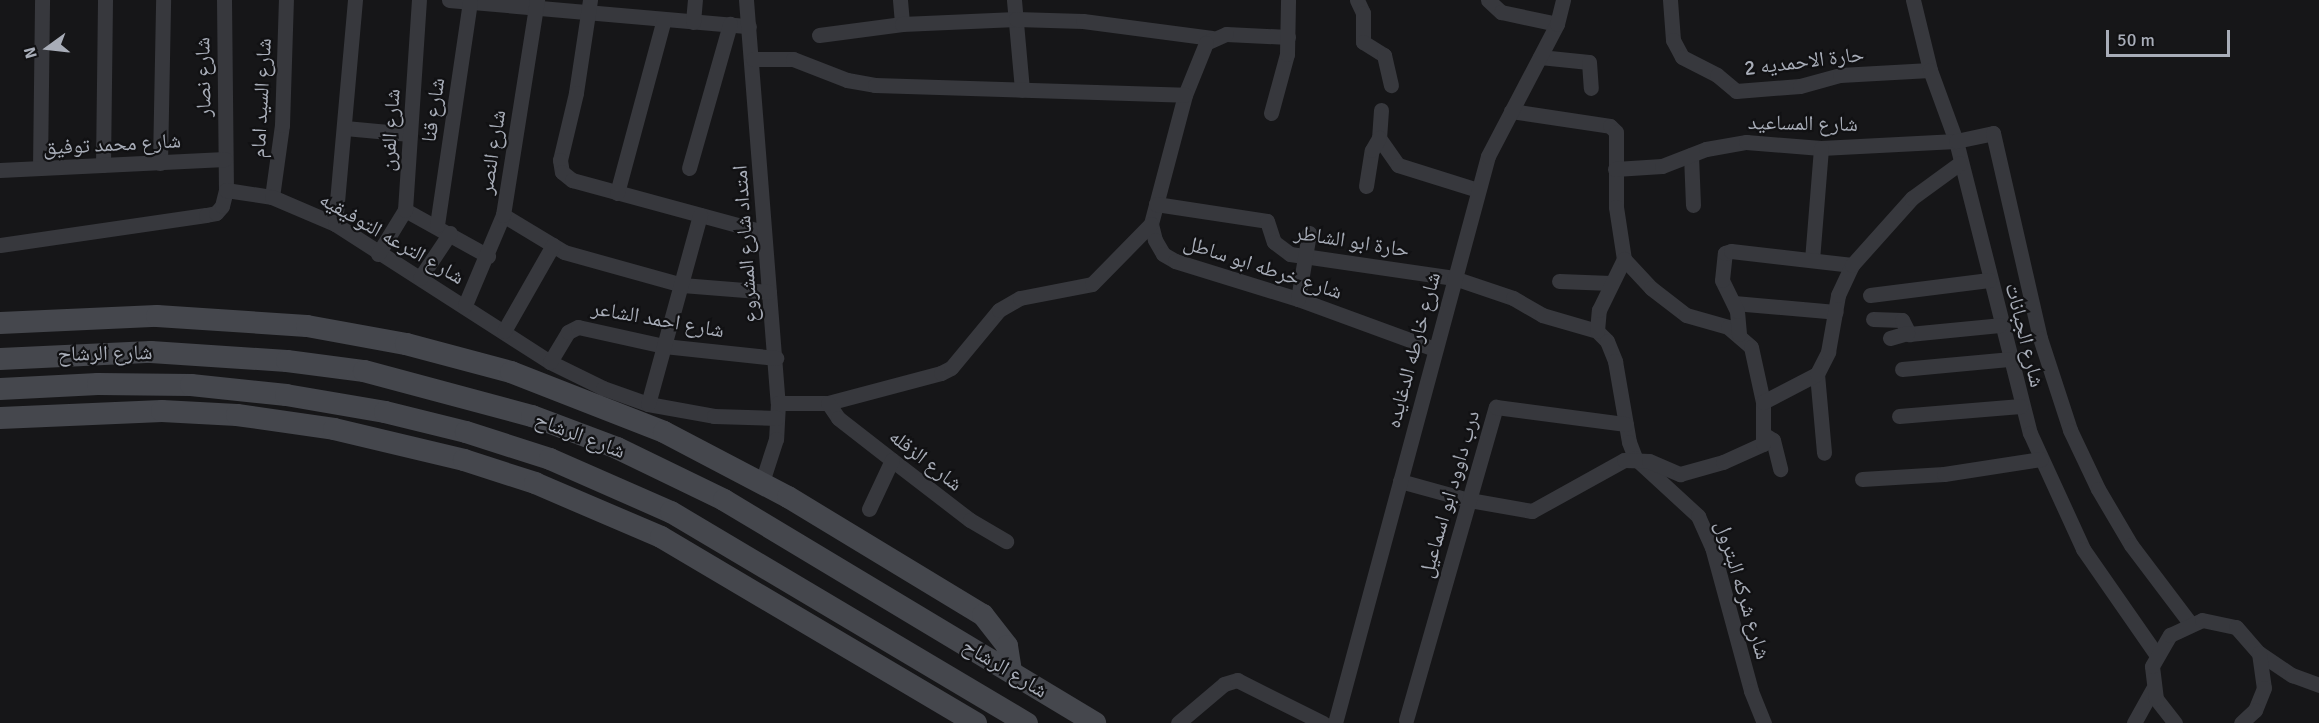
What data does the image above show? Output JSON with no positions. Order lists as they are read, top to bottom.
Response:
{
  "streets": {
    "main road": ["شارع الرشاح"],
    "street": [
      "حارة الاحمديه 2",
      "شارع نصار",
      "شارع السيد امام",
      "شارع قنا",
      "شارع المساعيد",
      "شارع الفرن",
      "شارع محمد توفيق",
      "شارع النصر",
      "شارع الترعه التوفيقيه",
      "حارة ابو الشاطر",
      "امتداد شارع المشروع",
      "شارع خرطه ابو ساطل",
      "شارع احمد الشاعر",
      "شارع الجبانات",
      "شارع خارطه الدغايده",
      "شارع الزقله",
      "درب داوود ابو اسماعيل",
      "شارع شركه البترول"
    ]
  },
  "crossings": [
    ["حارة الاحمديه 2", "شارع الجبانات"],
    ["شارع نصار", "شارع محمد توفيق"],
    ["شارع نصار", "شارع الترعه التوفيقيه"],
    ["شارع السيد امام", "شارع الترعه التوفيقيه"],
    ["شارع المساعيد", "شارع الجبانات"],
    ["شارع الفرن", "شارع الترعه التوفيقيه"],
    ["شارع النصر", "شارع الترعه التوفيقيه"],
    ["شارع الترعه التوفيقيه", "امتداد شارع المشروع"],
    ["شارع الترعه التوفيقيه", "شارع خرطه ابو ساطل"],
    ["شارع الترعه التوفيقيه", "شارع احمد الشاعر"],
    ["شارع الترعه التوفيقيه", "شارع الزقله"],
    ["حارة ابو الشاطر", "شارع خارطه الدغايده"],
    ["امتداد شارع المشروع", "شارع احمد الشاعر"],
    ["شارع خرطه ابو ساطل", "شارع خارطه الدغايده"]
  ],
  "scale_bar": "50 m",
  "north": "left"
}
